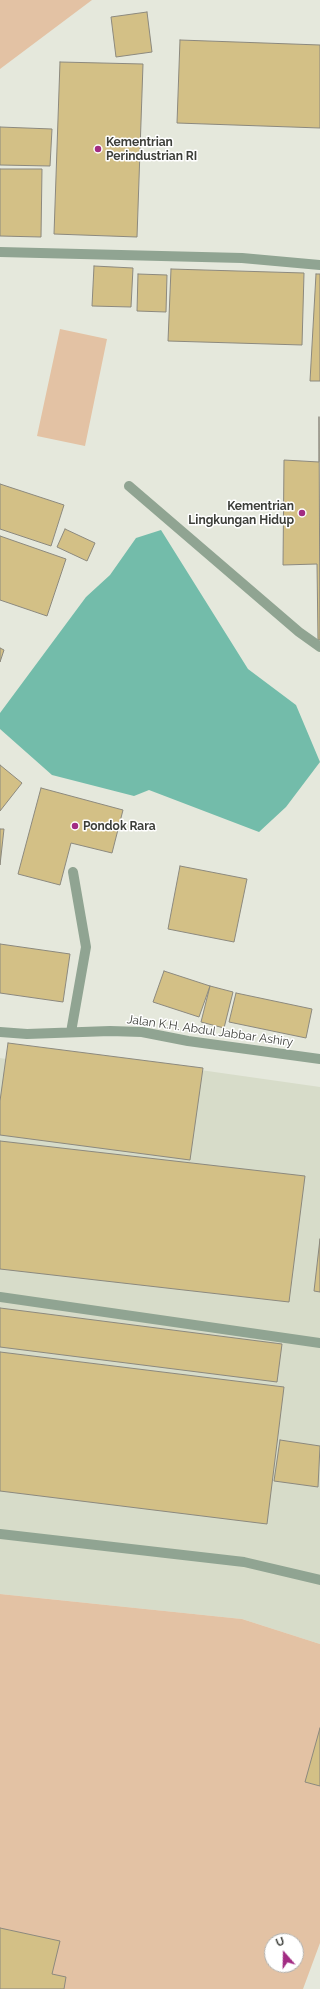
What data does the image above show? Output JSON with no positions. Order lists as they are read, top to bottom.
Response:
{
  "streets": {
    "street": ["Jalan K.H. Abdul Jabbar Ashiry"]
  },
  "places": ["Kementrian Perindustrian RI", "Kementrian Lingkungan Hidup", "Pondok Rara"],
  "north": "top"
}
